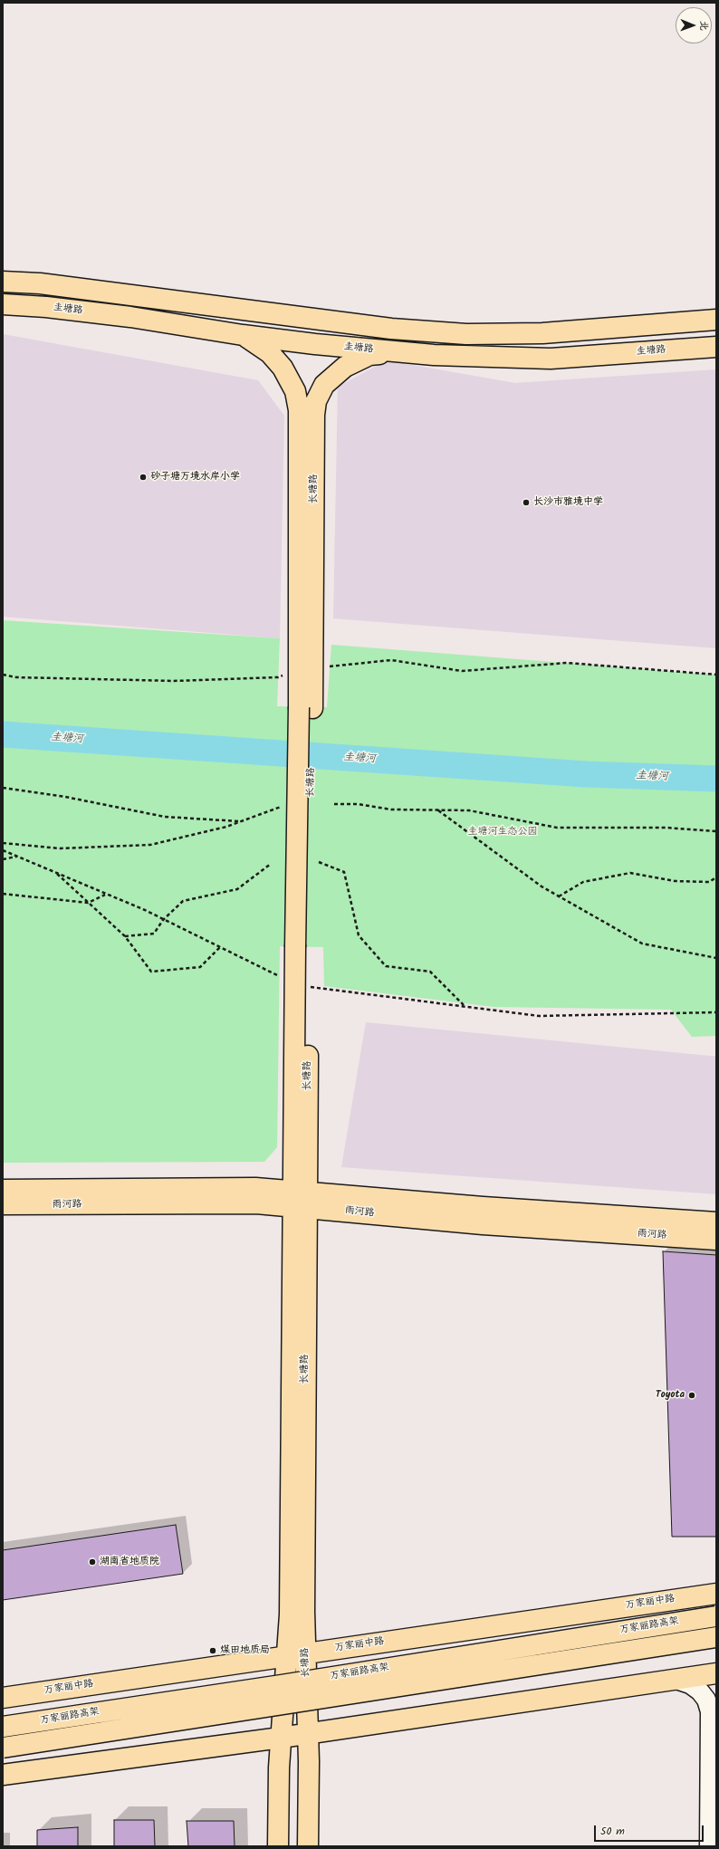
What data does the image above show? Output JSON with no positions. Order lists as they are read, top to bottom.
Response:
{
  "streets": {
    "main road": [
      "圭塘路",
      "长塘路",
      "雨河路",
      "万家丽中路",
      "万家丽路高架"
    ]
  },
  "crossings": [
    ["圭塘路", "长塘路"],
    ["长塘路", "雨河路"],
    ["长塘路", "万家丽中路"]
  ],
  "water": ["圭塘河"],
  "parks": ["圭塘河生态公园"],
  "places": [
    "砂子塘万境水岸小学",
    "长沙市雅境中学",
    "Toyota",
    "湖南省地质院",
    "煤田地质局"
  ],
  "scale_bar": "50 m",
  "north": "right"
}
